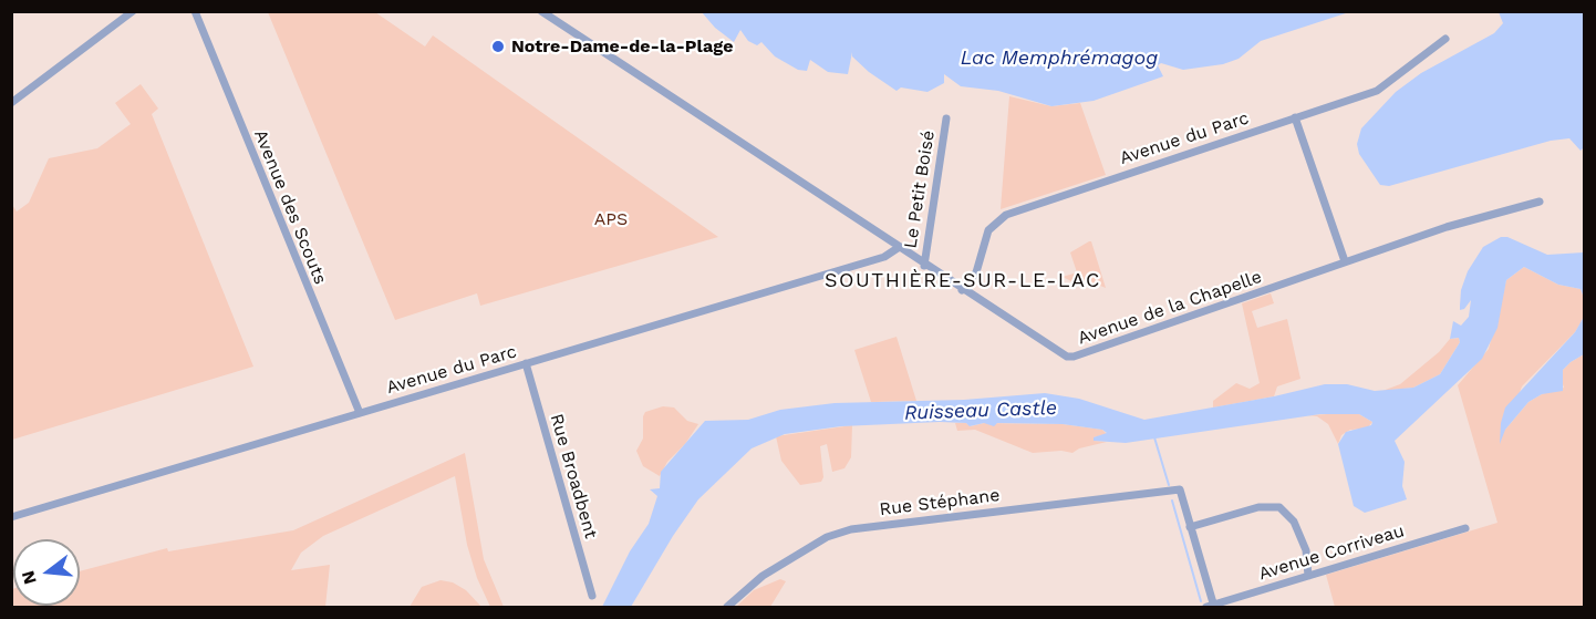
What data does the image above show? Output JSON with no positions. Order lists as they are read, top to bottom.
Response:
{
  "streets": {
    "street": [
      "Avenue du Parc",
      "Le Petit Boisé",
      "Avenue des Scouts",
      "Avenue de la Chapelle",
      "Rue Broadbent",
      "Rue Stéphane",
      "Avenue Corriveau"
    ]
  },
  "crossings": [
    ["Avenue du Parc", "Avenue des Scouts"],
    ["Avenue du Parc", "Avenue de la Chapelle"],
    ["Avenue du Parc", "Rue Broadbent"],
    ["Le Petit Boisé", "Avenue de la Chapelle"]
  ],
  "districts": ["SOUTHIÈRE-SUR-LE-LAC"],
  "water": ["Lac Memphrémagog", "Ruisseau Castle"],
  "parks": ["APS"],
  "places": ["Notre-Dame-de-la-Plage"],
  "north": "left"
}
